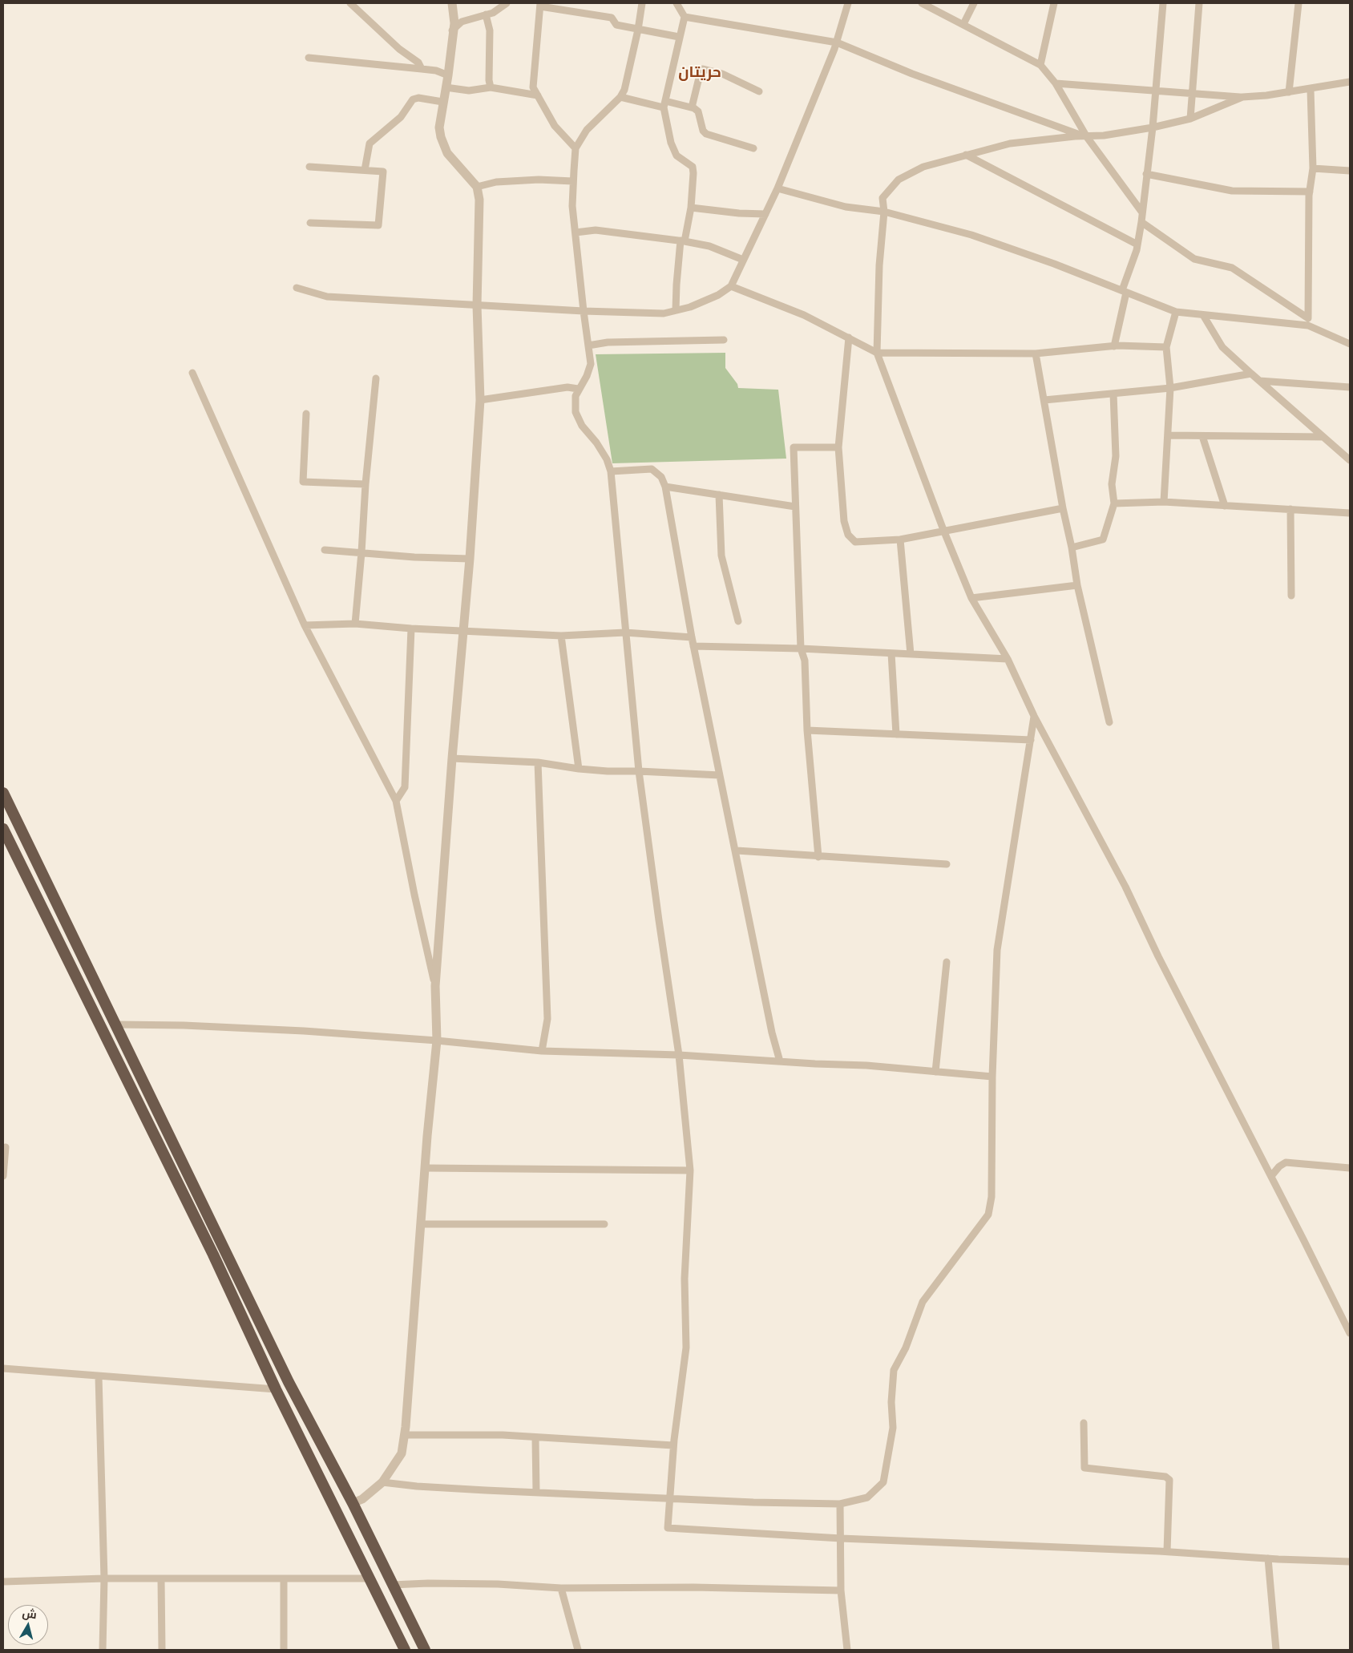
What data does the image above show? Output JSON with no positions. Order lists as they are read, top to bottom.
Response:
{
  "districts": ["حريتان"],
  "north": "top"
}
